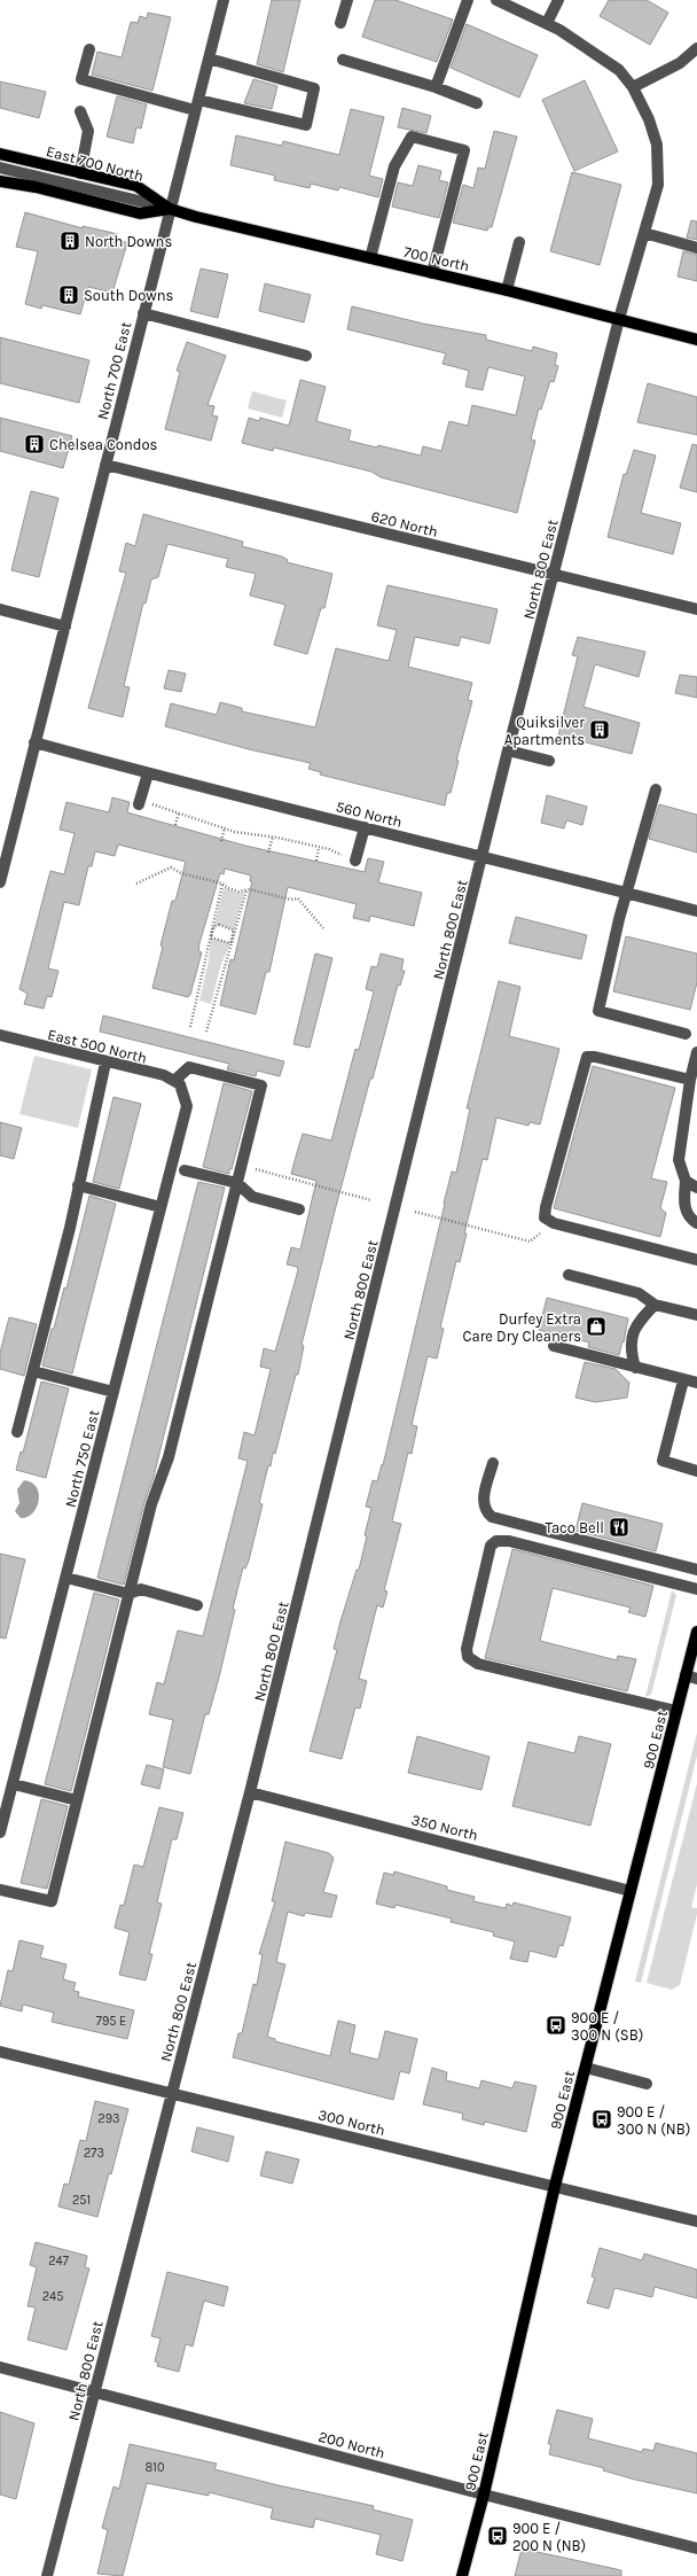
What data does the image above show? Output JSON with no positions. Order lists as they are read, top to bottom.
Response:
{
  "streets": {
    "main road": ["East 700 North", "700 North", "900 East"],
    "street": [
      "North 700 East",
      "620 North",
      "North 800 East",
      "560 North",
      "East 500 North",
      "North 750 East",
      "350 North",
      "300 North",
      "200 North"
    ]
  },
  "crossings": [
    ["East 700 North", "700 North"],
    ["East 700 North", "North 700 East"],
    ["700 North", "North 700 East"],
    ["700 North", "North 800 East"],
    ["North 700 East", "620 North"],
    ["North 700 East", "560 North"],
    ["620 North", "North 800 East"],
    ["North 800 East", "560 North"],
    ["North 800 East", "350 North"],
    ["North 800 East", "300 North"],
    ["North 800 East", "200 North"],
    ["East 500 North", "North 750 East"],
    ["900 East", "350 North"],
    ["900 East", "300 North"],
    ["900 East", "200 North"]
  ],
  "places": {
    "building": [
      "North Downs",
      "South Downs",
      "Chelsea Condos",
      "Quiksilver Apartments"
    ],
    "shop": ["Durfey Extra Care Dry Cleaners"],
    "restaurant": ["Taco Bell"],
    "bus stop": ["900 E / 300 N (SB)", "900 E / 300 N (NB)", "900 E / 200 N (NB)"]
  },
  "house_numbers": [
    "795 E",
    "293",
    "273",
    "251",
    "247",
    "245",
    "810"
  ]
}
